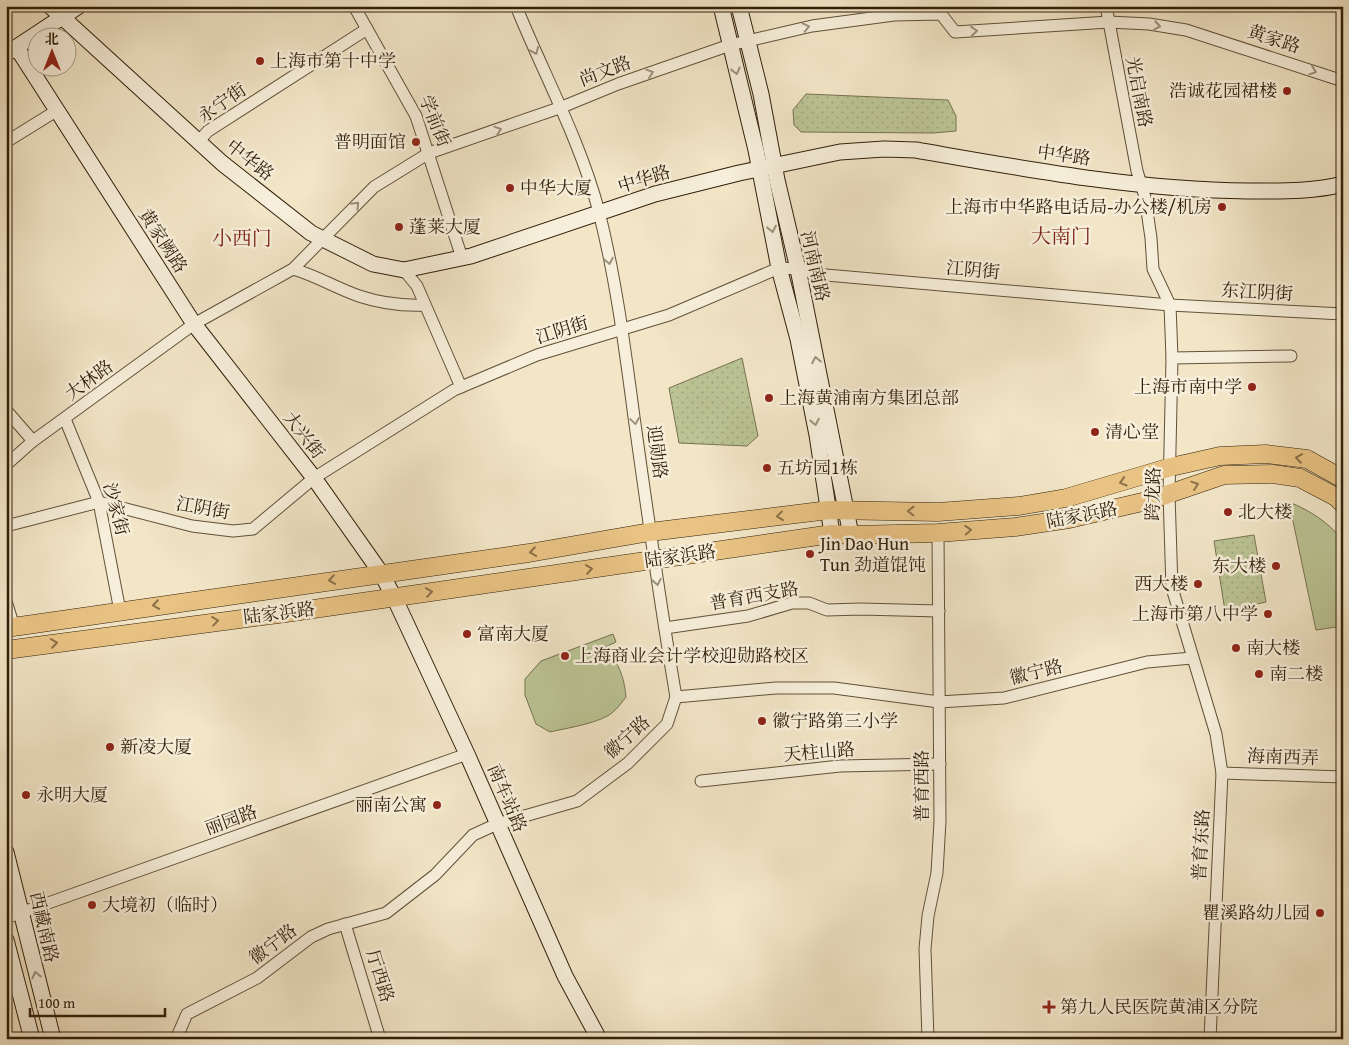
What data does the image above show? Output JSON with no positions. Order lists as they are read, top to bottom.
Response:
{
  "streets": {
    "main road": ["陆家浜路"],
    "street": [
      "黄家路",
      "尚文路",
      "光启南路",
      "永宁街",
      "学前街",
      "中华路",
      "黄家阙路",
      "河南南路",
      "江阴街",
      "东江阴街",
      "大林路",
      "大兴街",
      "迎勋路",
      "跨龙路",
      "沙家街",
      "普育西支路",
      "徽宁路",
      "天柱山路",
      "海南西弄",
      "普育西路",
      "南车站路",
      "丽园路",
      "普育东路",
      "西藏南路",
      "厅西路"
    ]
  },
  "crossings": [
    ["黄家路", "尚文路"],
    ["黄家路", "光启南路"],
    ["尚文路", "学前街"],
    ["尚文路", "中华路"],
    ["尚文路", "河南南路"],
    ["尚文路", "迎勋路"],
    ["光启南路", "中华路"],
    ["光启南路", "跨龙路"],
    ["永宁街", "学前街"],
    ["永宁街", "中华路"],
    ["学前街", "中华路"],
    ["中华路", "河南南路"],
    ["中华路", "迎勋路"],
    ["中华路", "跨龙路"],
    ["黄家阙路", "大林路"],
    ["黄家阙路", "大兴街"],
    ["河南南路", "江阴街"],
    ["河南南路", "陆家浜路"],
    ["江阴街", "东江阴街"],
    ["江阴街", "大兴街"],
    ["江阴街", "迎勋路"],
    ["江阴街", "跨龙路"],
    ["江阴街", "沙家街"],
    ["东江阴街", "跨龙路"],
    ["大林路", "大兴街"],
    ["大林路", "沙家街"],
    ["大兴街", "陆家浜路"],
    ["大兴街", "南车站路"],
    ["迎勋路", "陆家浜路"],
    ["迎勋路", "普育西支路"],
    ["迎勋路", "徽宁路"],
    ["跨龙路", "陆家浜路"],
    ["跨龙路", "徽宁路"],
    ["跨龙路", "普育东路"],
    ["沙家街", "陆家浜路"],
    ["陆家浜路", "普育西路"],
    ["陆家浜路", "南车站路"],
    ["普育西支路", "普育西路"],
    ["徽宁路", "普育西路"],
    ["徽宁路", "南车站路"],
    ["徽宁路", "普育东路"],
    ["徽宁路", "厅西路"],
    ["天柱山路", "普育西路"],
    ["海南西弄", "普育东路"],
    ["南车站路", "丽园路"],
    ["丽园路", "西藏南路"]
  ],
  "one_way": ["黄家路", "尚文路", "迎勋路"],
  "districts": ["大南门", "小西门"],
  "places": {
    "other": [
      "上海市第十中学",
      "浩诚花园裙楼",
      "普明面馆",
      "中华大厦",
      "上海市中华路电话局-办公楼/机房",
      "蓬莱大厦",
      "上海市南中学",
      "上海黄浦南方集团总部",
      "清心堂",
      "五坊园1栋",
      "北大楼",
      "Jin Dao Hun Tun 劲道馄饨",
      "东大楼",
      "西大楼",
      "上海市第八中学",
      "富南大厦",
      "南大楼",
      "上海商业会计学校迎勋路校区",
      "南二楼",
      "徽宁路第三小学",
      "新凌大厦",
      "永明大厦",
      "丽南公寓",
      "大境初（临时）",
      "瞿溪路幼儿园"
    ],
    "health": ["第九人民医院黄浦区分院"]
  },
  "scale_bar": "100 m",
  "north": "top"
}
